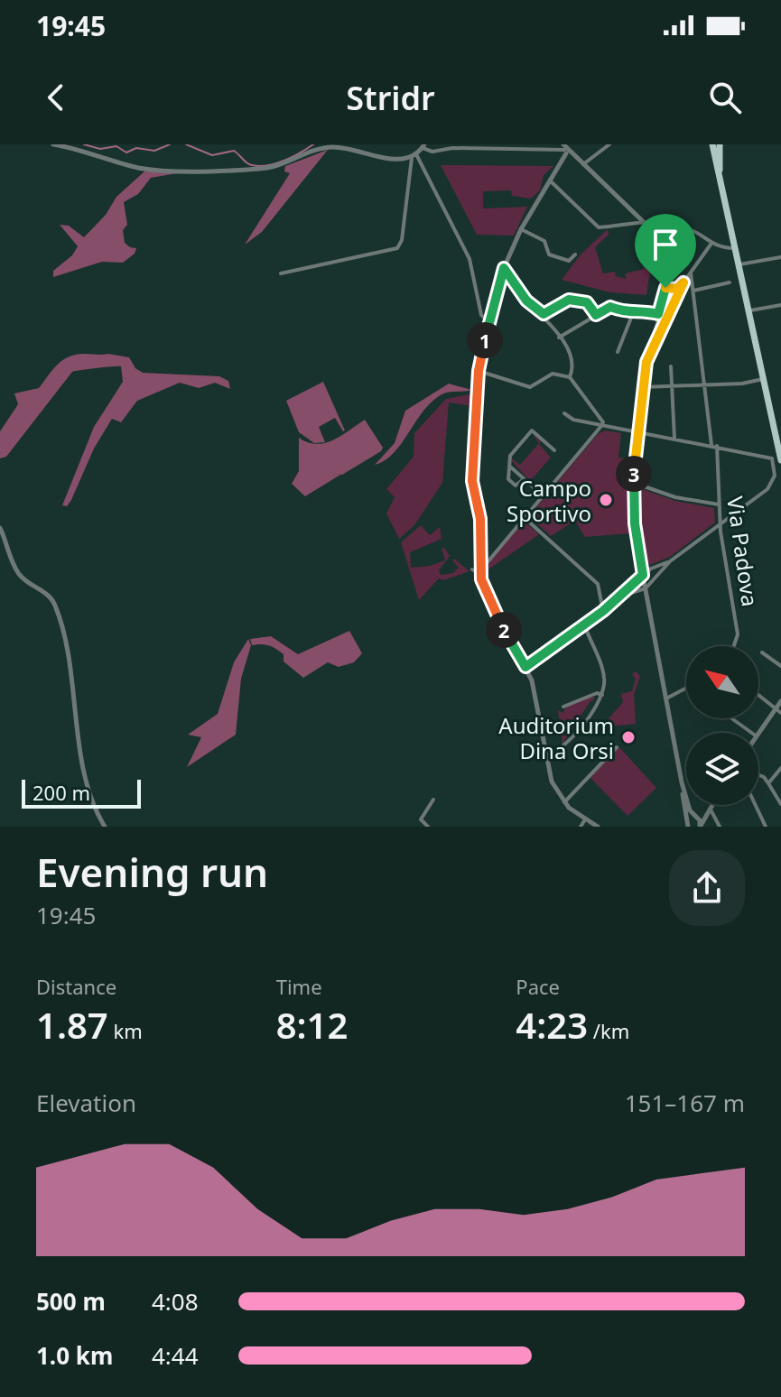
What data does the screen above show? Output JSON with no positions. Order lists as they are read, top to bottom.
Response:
{
  "streets": {
    "street": ["Via Padova"]
  },
  "places": ["Campo Sportivo", "Auditorium Dina Orsi"],
  "scale_bar": "200 m",
  "north": "top left",
  "page": {
    "status": "19:45",
    "header": "Stridr",
    "pins": ["1", "3", "2"],
    "scale": "200 m",
    "heading": ["Evening run", "19:45"],
    "stats": [
      ["Distance", "1.87 km"],
      ["Time", "8:12"],
      ["Pace", "4:23 /km"]
    ],
    "chart": ["Elevation", "151–167 m"],
    "list": [
      {
        "name": "500 m",
        "note": "4:08"
      },
      {
        "name": "1.0 km",
        "note": "4:44"
      }
    ]
  }
}
